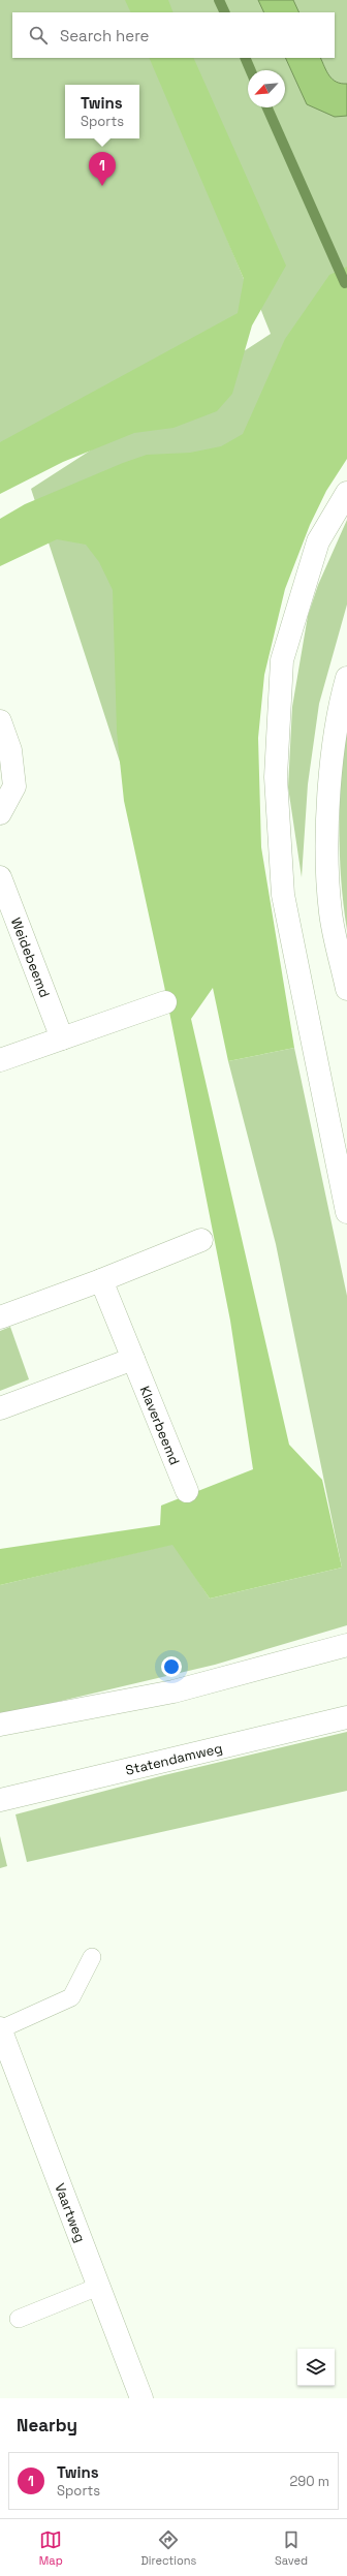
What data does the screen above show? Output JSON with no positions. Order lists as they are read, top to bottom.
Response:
{
  "streets": {
    "main road": [
      "Weidebeemd",
      "Klaverbeemd",
      "Statendamweg",
      "Vaartweg"
    ]
  },
  "north": "bottom left",
  "page": {
    "search": "Search here",
    "popup": ["Twins", "Sports"],
    "pins": "1",
    "heading": "Nearby",
    "list": [
      {
        "mark": "1",
        "name": "Twins",
        "note": "Sports",
        "value": "290 m"
      }
    ],
    "nav": ["Map", "Directions", "Saved"]
  }
}
